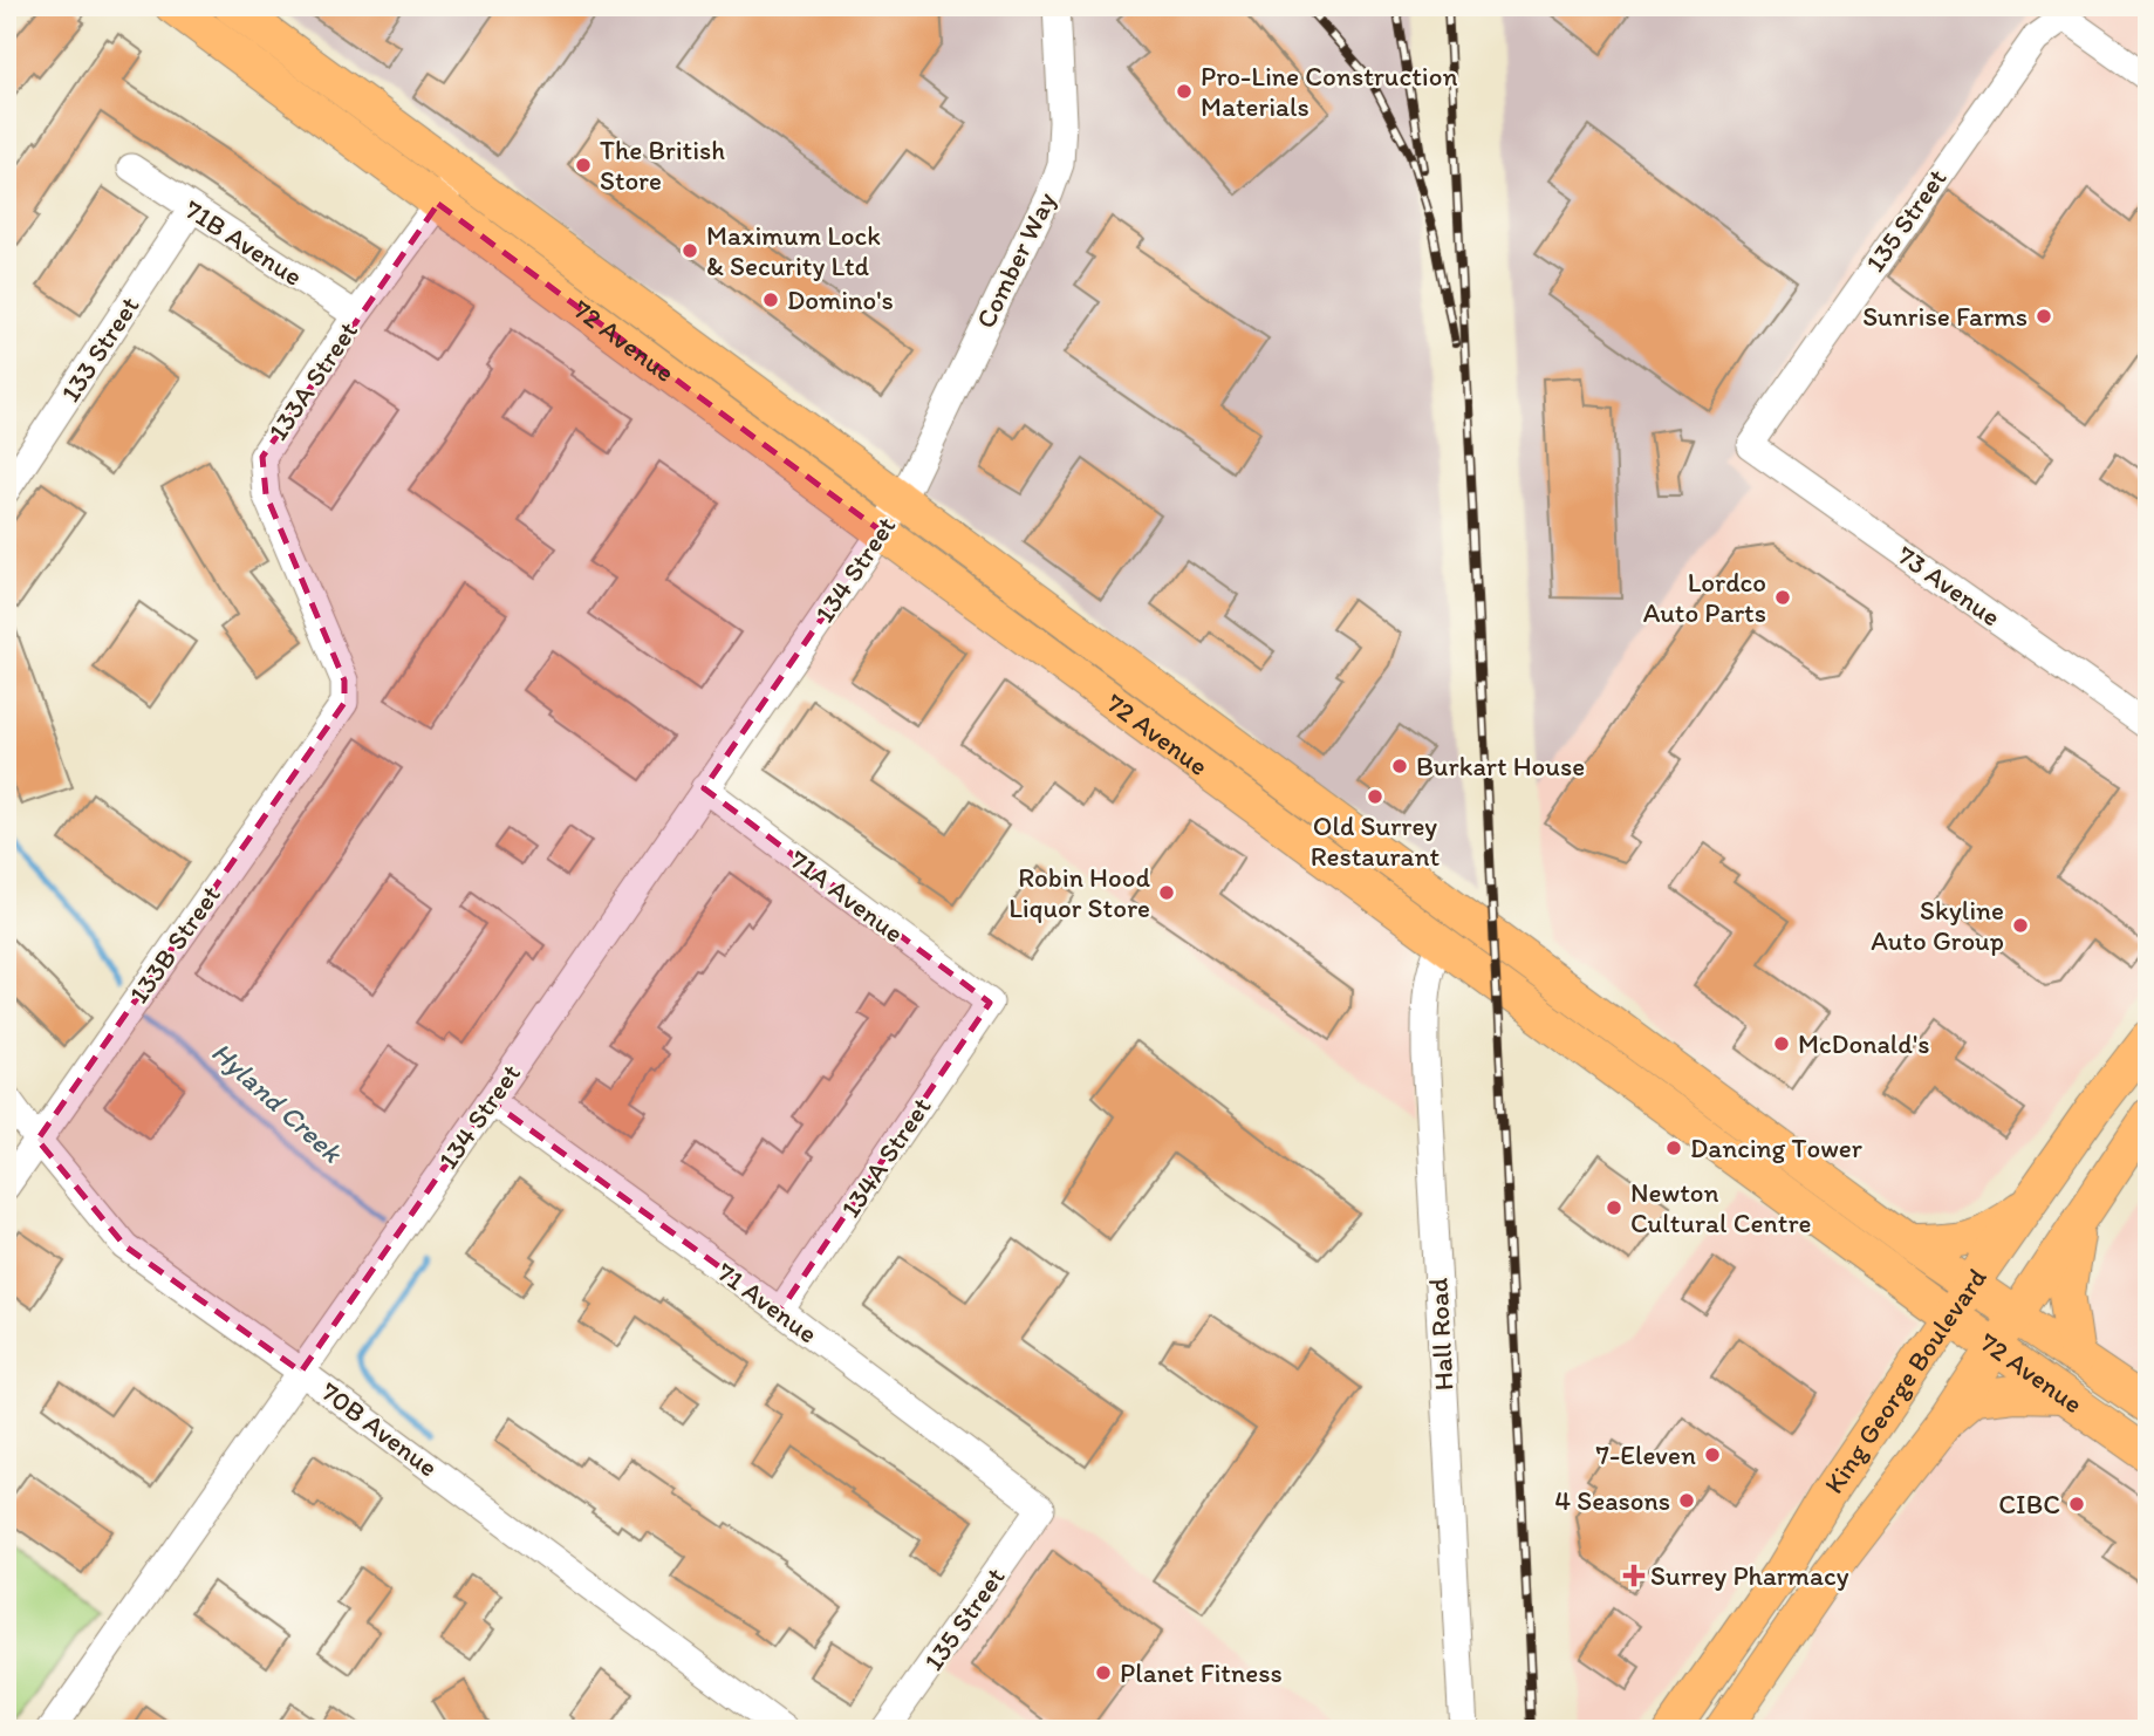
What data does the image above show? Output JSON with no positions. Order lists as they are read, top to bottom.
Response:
{
  "streets": {
    "main road": ["72 Avenue", "King George Boulevard"],
    "street": [
      "135 Street",
      "71B Avenue",
      "Comber Way",
      "133 Street",
      "133A Street",
      "134 Street",
      "73 Avenue",
      "71A Avenue",
      "133B Street",
      "134A Street",
      "71 Avenue",
      "Hall Road",
      "70B Avenue"
    ]
  },
  "crossings": [
    ["135 Street", "73 Avenue"],
    ["135 Street", "71 Avenue"],
    ["71B Avenue", "133 Street"],
    ["71B Avenue", "133A Street"],
    ["Comber Way", "72 Avenue"],
    ["Comber Way", "134 Street"],
    ["72 Avenue", "133A Street"],
    ["72 Avenue", "134 Street"],
    ["72 Avenue", "Hall Road"],
    ["72 Avenue", "King George Boulevard"],
    ["133A Street", "133B Street"],
    ["134 Street", "71A Avenue"],
    ["134 Street", "71 Avenue"],
    ["134 Street", "70B Avenue"],
    ["71A Avenue", "134A Street"],
    ["133B Street", "70B Avenue"],
    ["134A Street", "71 Avenue"]
  ],
  "water": ["Hyland Creek"],
  "places": {
    "other": [
      "Pro-Line Construction Materials",
      "The British Store",
      "Maximum Lock & Security Ltd",
      "Domino's",
      "Sunrise Farms",
      "Lordco Auto Parts",
      "Burkart House",
      "Old Surrey Restaurant",
      "Robin Hood Liquor Store",
      "Skyline Auto Group",
      "McDonald's",
      "Dancing Tower",
      "Newton Cultural Centre",
      "7-Eleven",
      "4 Seasons",
      "CIBC",
      "Planet Fitness"
    ],
    "health": ["Surrey Pharmacy"]
  }
}
